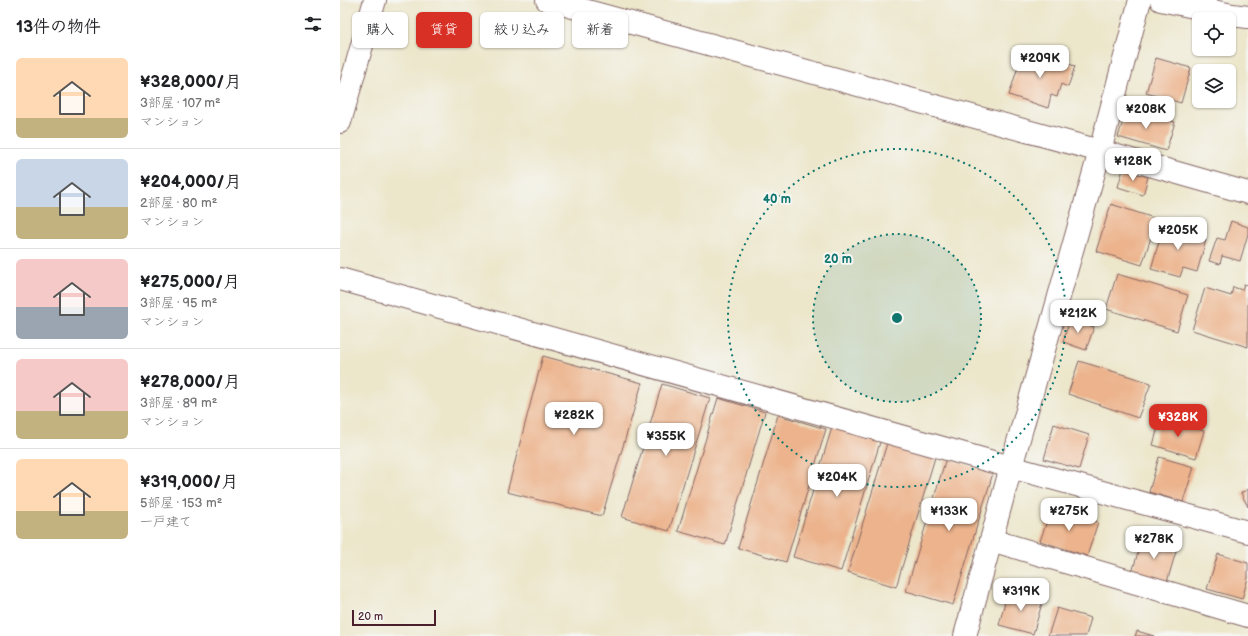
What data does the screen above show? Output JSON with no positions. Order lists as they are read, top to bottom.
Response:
{
  "scale_bar": "20 m",
  "page": {
    "heading": "13件の物件",
    "chip": [
      "購入",
      "賃貸",
      "絞り込み",
      "新着"
    ],
    "price": [
      "¥209K",
      "¥208K",
      "¥128K",
      "¥205K",
      "¥212K",
      "¥282K",
      "¥328K",
      "¥355K",
      "¥204K",
      "¥133K",
      "¥275K",
      "¥278K",
      "¥319K"
    ],
    "list": [
      {
        "name": "¥328,000/月",
        "note": "3部屋 · 107 m² · マンション"
      },
      {
        "name": "¥204,000/月",
        "note": "2部屋 · 80 m² · マンション"
      },
      {
        "name": "¥275,000/月",
        "note": "3部屋 · 95 m² · マンション"
      },
      {
        "name": "¥278,000/月",
        "note": "3部屋 · 89 m² · マンション"
      },
      {
        "name": "¥319,000/月",
        "note": "5部屋 · 153 m² · 一戸建て"
      }
    ],
    "scale": "20 m"
  },
  "rings": ["40 m", "20 m"]
}
